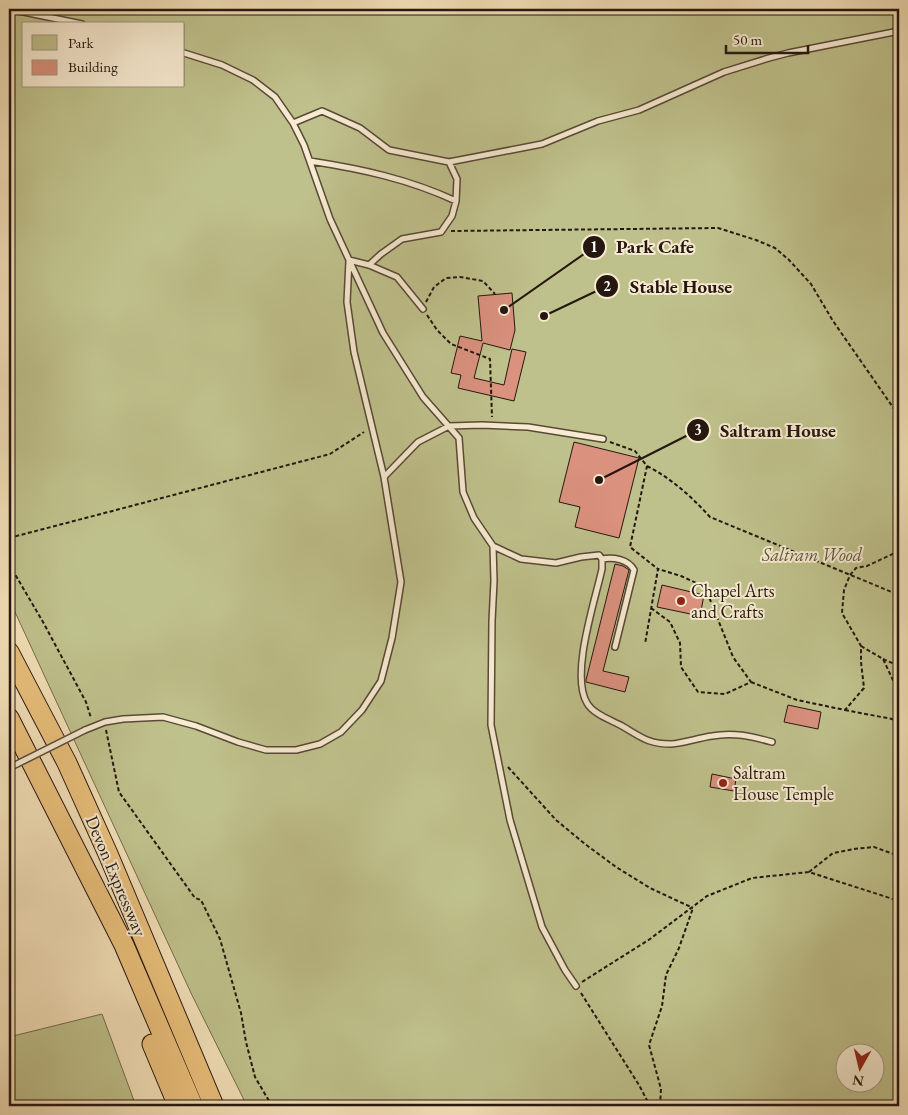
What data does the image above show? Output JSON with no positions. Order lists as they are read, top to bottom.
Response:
{
  "streets": {
    "highway": ["Devon Expressway"]
  },
  "parks": ["Saltram Wood"],
  "places": [
    "Park Cafe",
    "Stable House",
    "Saltram House",
    "Chapel Arts and Crafts",
    "Saltram House Temple"
  ],
  "legend": ["Park", "Building"],
  "scale_bar": "50 m",
  "north": "bottom"
}
